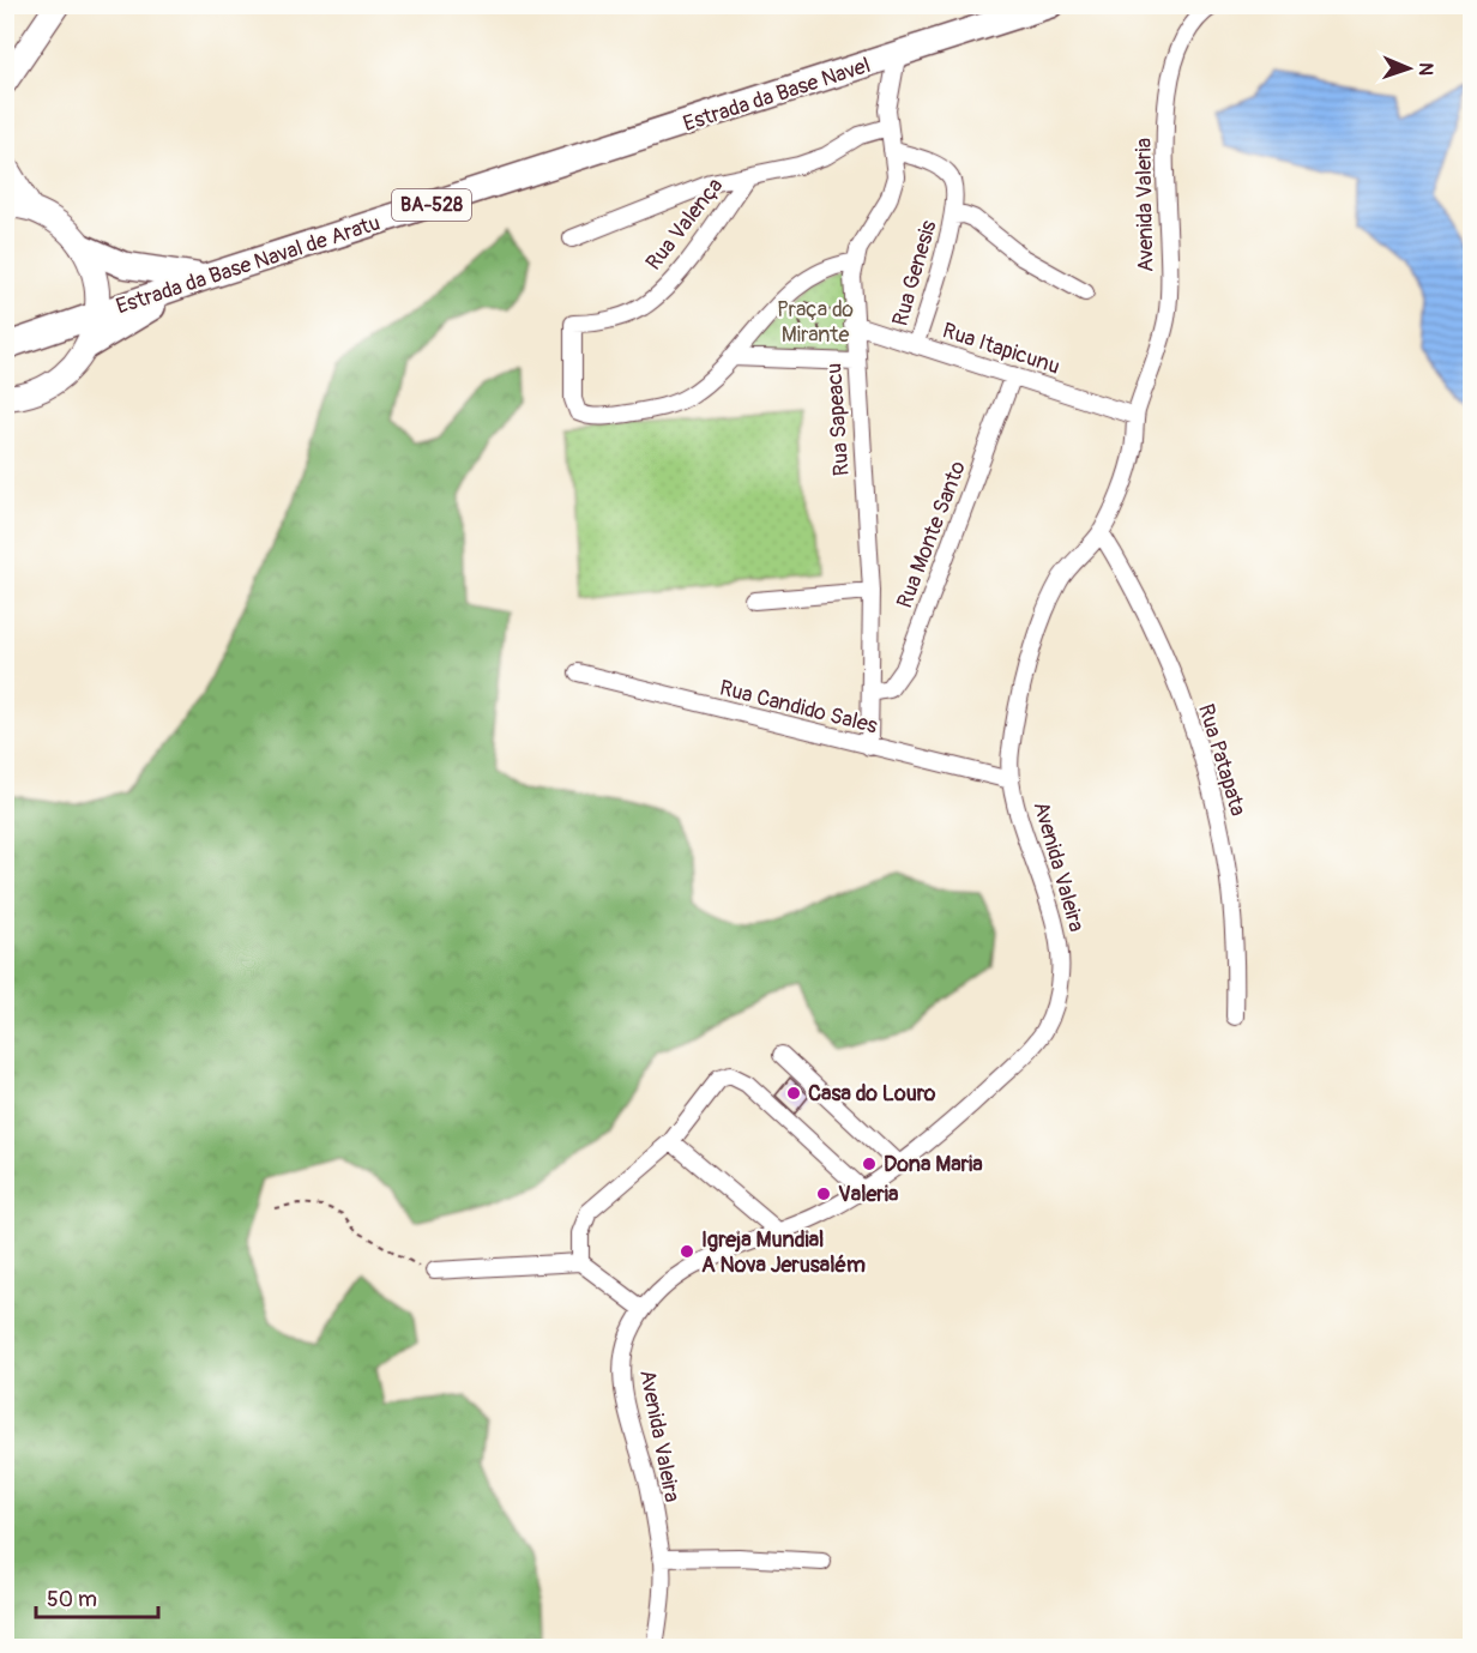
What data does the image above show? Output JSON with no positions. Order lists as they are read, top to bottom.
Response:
{
  "streets": {
    "main road": ["Estrada da Base Navel", "BA-528", "Estrada da Base Naval de Aratu"],
    "street": [
      "Avenida Valeria",
      "Rua Valença",
      "Rua Genesis",
      "Rua Itapicunu",
      "Rua Sapeacu",
      "Rua Monte Santo",
      "Rua Candido Sales",
      "Rua Patapata",
      "Avenida Valeira"
    ]
  },
  "crossings": [
    ["Estrada da Base Navel", "BA-528"],
    ["Estrada da Base Navel", "Estrada da Base Naval de Aratu"],
    ["Estrada da Base Navel", "Rua Sapeacu"],
    ["BA-528", "Rua Sapeacu"],
    ["Avenida Valeria", "Rua Itapicunu"],
    ["Avenida Valeria", "Avenida Valeira"],
    ["Rua Valença", "Rua Sapeacu"],
    ["Rua Genesis", "Rua Itapicunu"],
    ["Rua Itapicunu", "Rua Sapeacu"],
    ["Rua Itapicunu", "Rua Monte Santo"],
    ["Rua Itapicunu", "Avenida Valeira"],
    ["Rua Sapeacu", "Rua Monte Santo"],
    ["Rua Sapeacu", "Rua Candido Sales"],
    ["Rua Candido Sales", "Avenida Valeira"],
    ["Rua Patapata", "Avenida Valeira"]
  ],
  "parks": ["Praça do Mirante"],
  "places": [
    "Casa do Louro",
    "Dona Maria",
    "Valeria",
    "Igreja Mundial A Nova Jerusalém"
  ],
  "scale_bar": "50 m",
  "north": "right"
}
